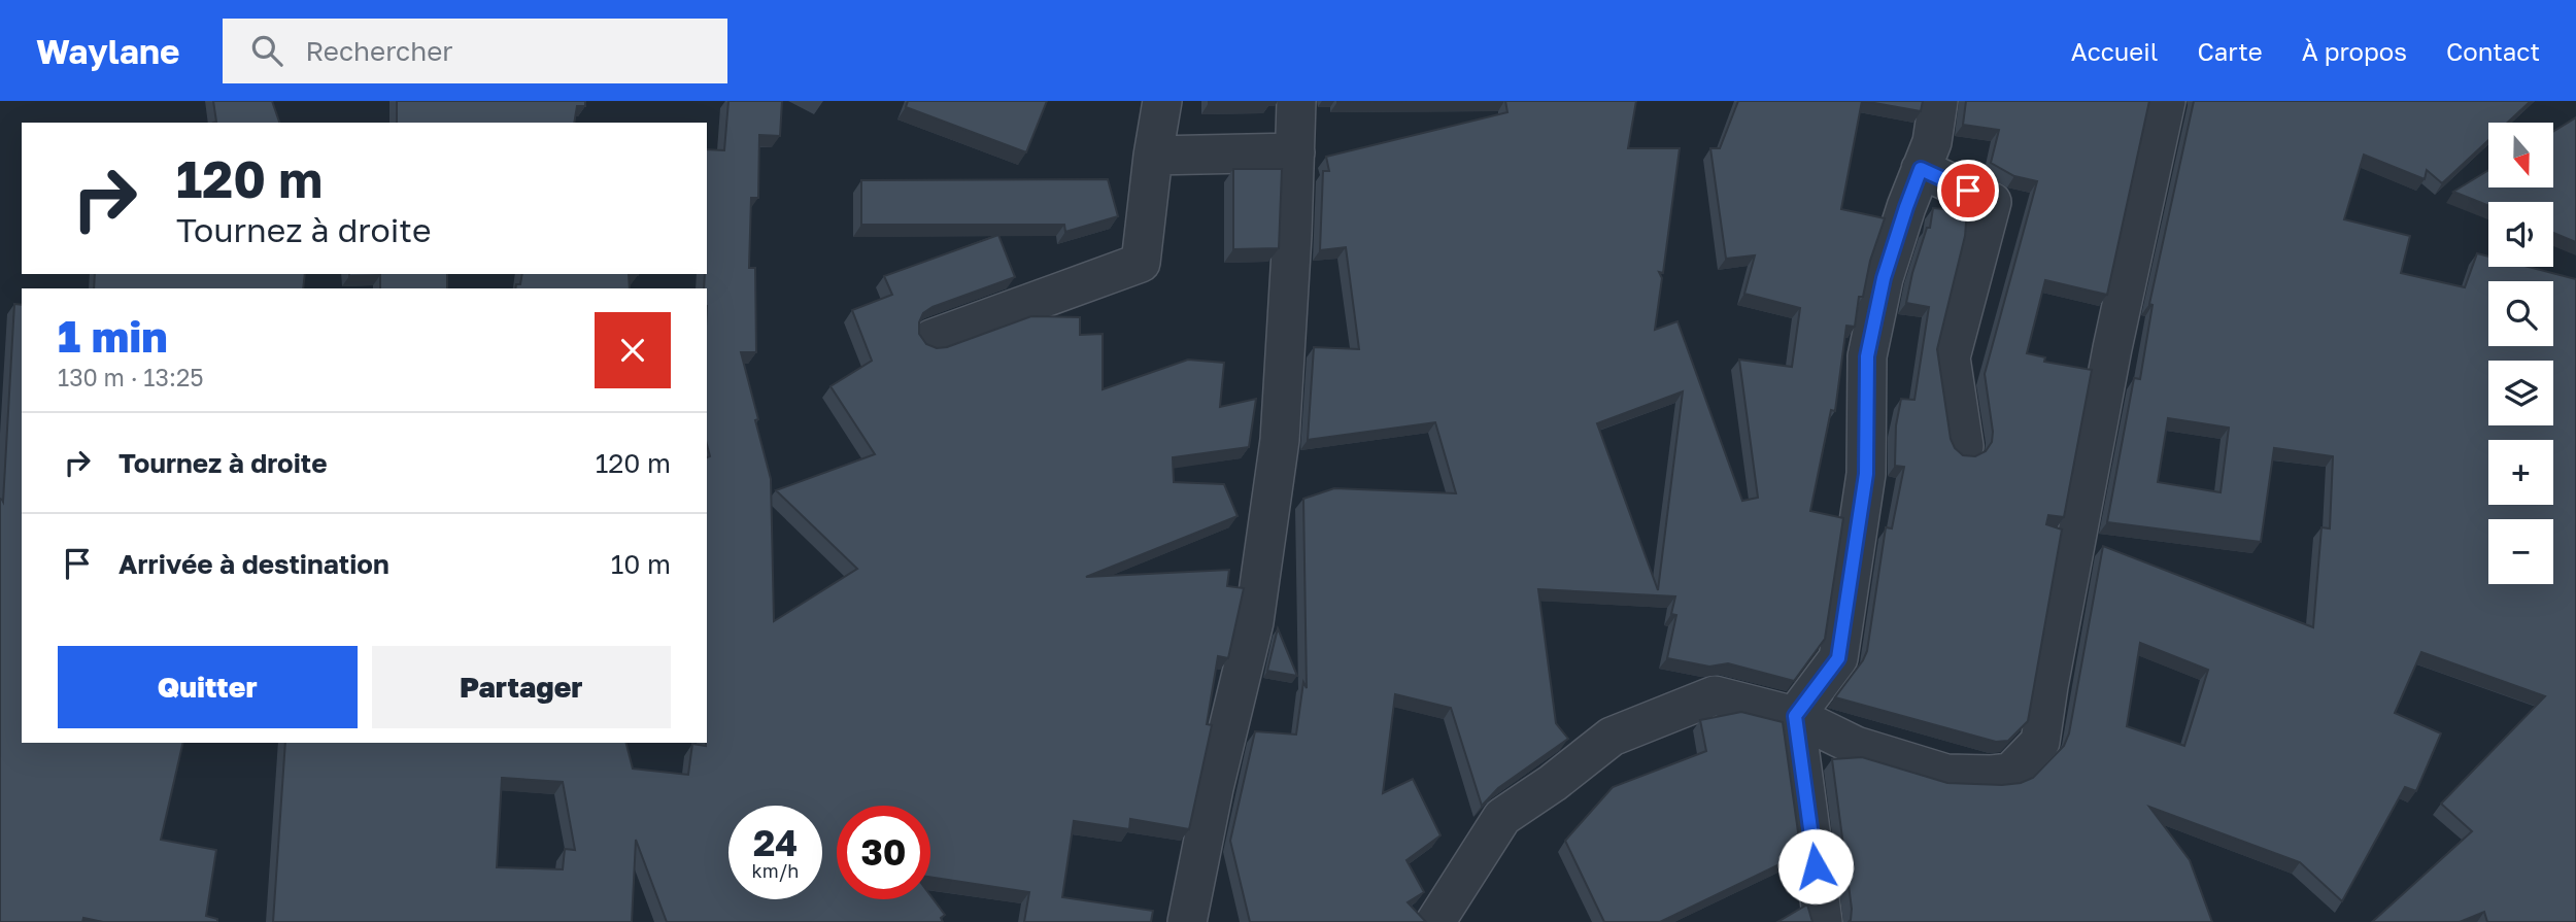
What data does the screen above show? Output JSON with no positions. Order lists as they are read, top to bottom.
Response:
{
  "north": "bottom",
  "page": {
    "header": "Waylane",
    "search": "Rechercher",
    "nav": [
      "Accueil",
      "Carte",
      "À propos",
      "Contact"
    ],
    "map_buttons": ["+", "−"],
    "turn": ["120 m", "Tournez à droite"],
    "heading": ["1 min", "130 m · 13:25"],
    "list": [
      {
        "name": "Tournez à droite",
        "value": "120 m"
      },
      {
        "name": "Arrivée à destination",
        "value": "10 m"
      }
    ],
    "buttons": ["Quitter", "Partager"],
    "speed": "24 km/h",
    "limit": "30"
  }
}
